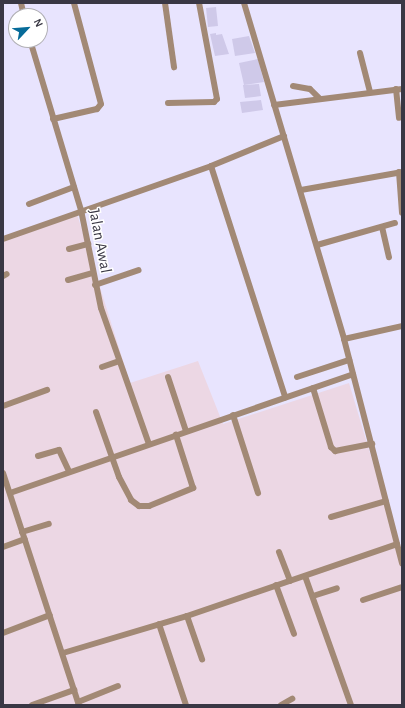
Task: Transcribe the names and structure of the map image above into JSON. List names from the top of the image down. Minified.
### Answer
{"streets":{"street":["Jalan Awal"]},"north":"top right"}
